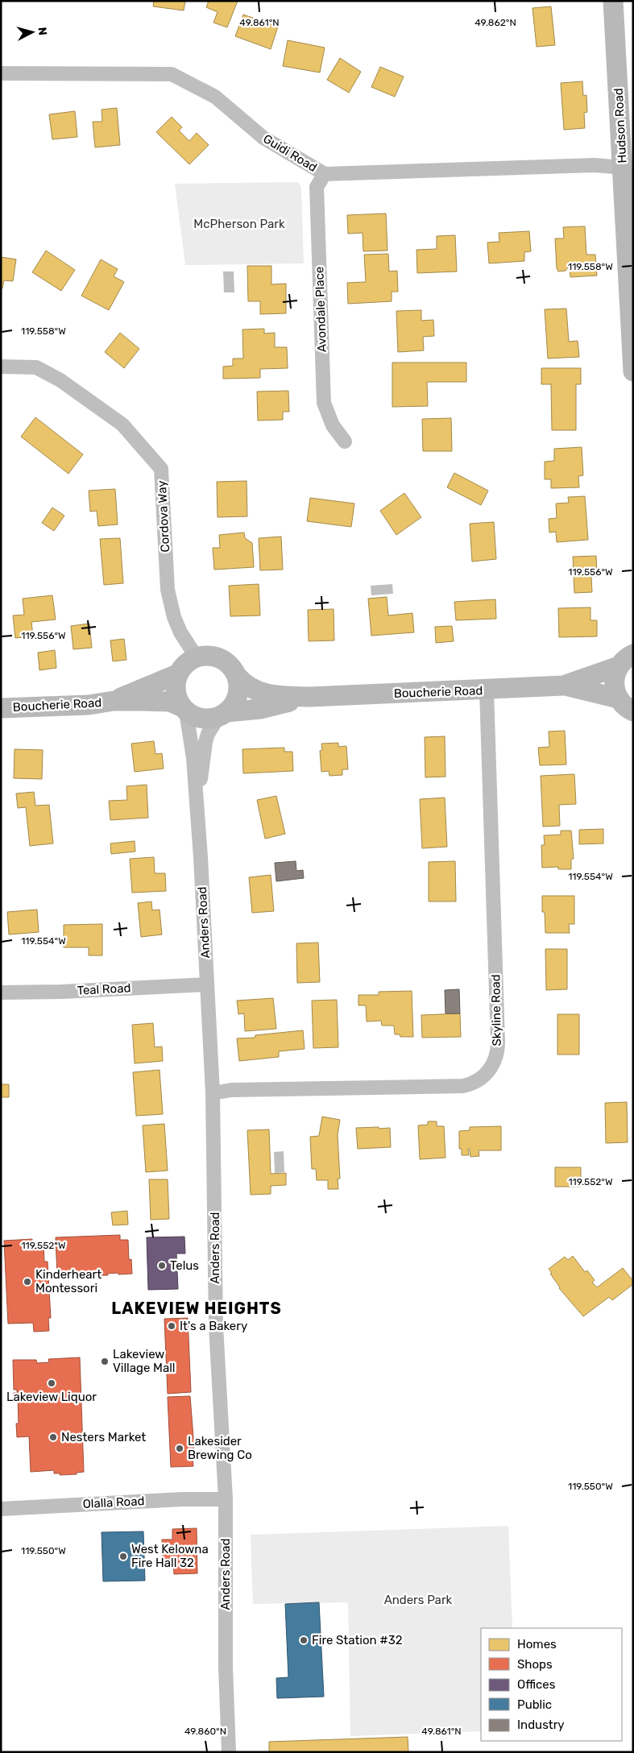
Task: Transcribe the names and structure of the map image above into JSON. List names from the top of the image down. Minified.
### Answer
{"streets":{"main road":["Hudson Road","Boucherie Road"],"street":["Guidi Road","Avondale Place","Cordova Way","Anders Road","Teal Road","Skyline Road","Olalla Road"]},"crossings":[["Hudson Road","Guidi Road"],["Guidi Road","Avondale Place"],["Cordova Way","Boucherie Road"],["Cordova Way","Anders Road"],["Boucherie Road","Anders Road"],["Boucherie Road","Skyline Road"],["Anders Road","Teal Road"],["Anders Road","Skyline Road"],["Anders Road","Olalla Road"]],"districts":["LAKEVIEW HEIGHTS"],"parks":["McPherson Park","Anders Park"],"places":["Telus","Kinderheart Montessori","It's a Bakery","Lakeview Village Mall","Lakeview Liquor","Nesters Market","Lakesider Brewing Co","West Kelowna Fire Hall 32","Fire Station #32"],"legend":["Homes","Shops","Offices","Public","Industry"],"north":"right","coordinates":["49.861°N","49.862°N","119.558°W","119.556°W","119.554°W","119.552°W","119.550°W","49.860°N"]}
